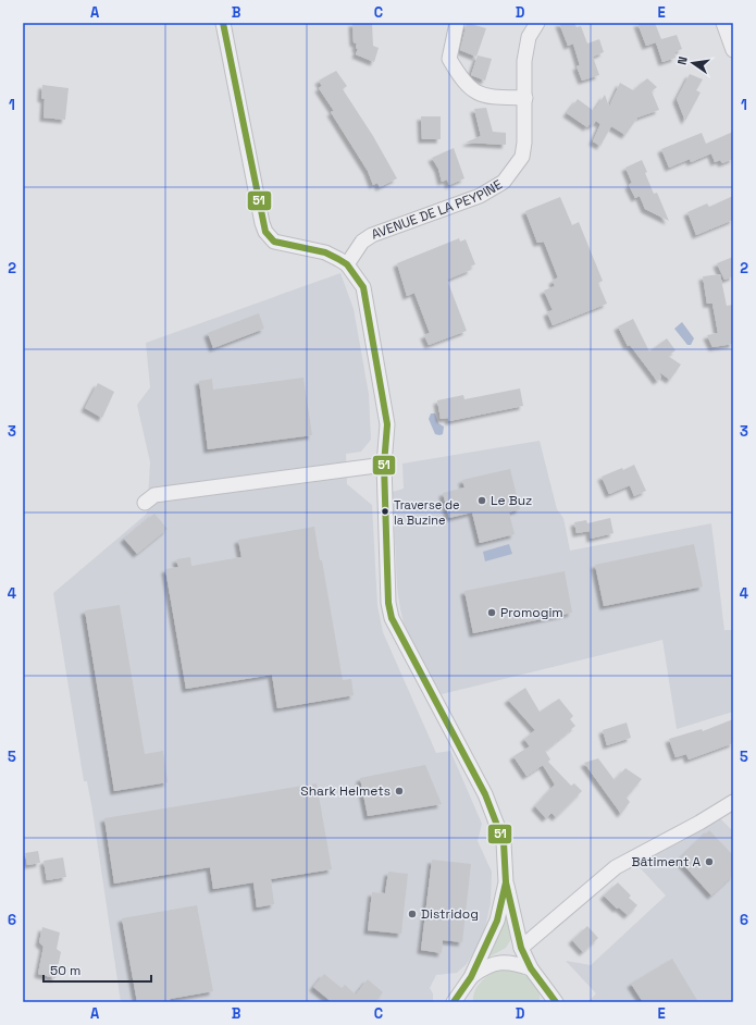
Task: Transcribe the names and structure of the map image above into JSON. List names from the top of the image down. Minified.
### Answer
{"streets":{"street":["AVENUE DE LA PEYPINE"]},"places":["Le Buz","Traverse de la Buzine","Promogim","Shark Helmets","Bâtiment A","Distridog"],"lines":["transit line 51"],"scale_bar":"50 m","north":"left","grid":{"columns":["A","B","C","D","E"],"rows":["1","2","3","4","5","6"]}}
